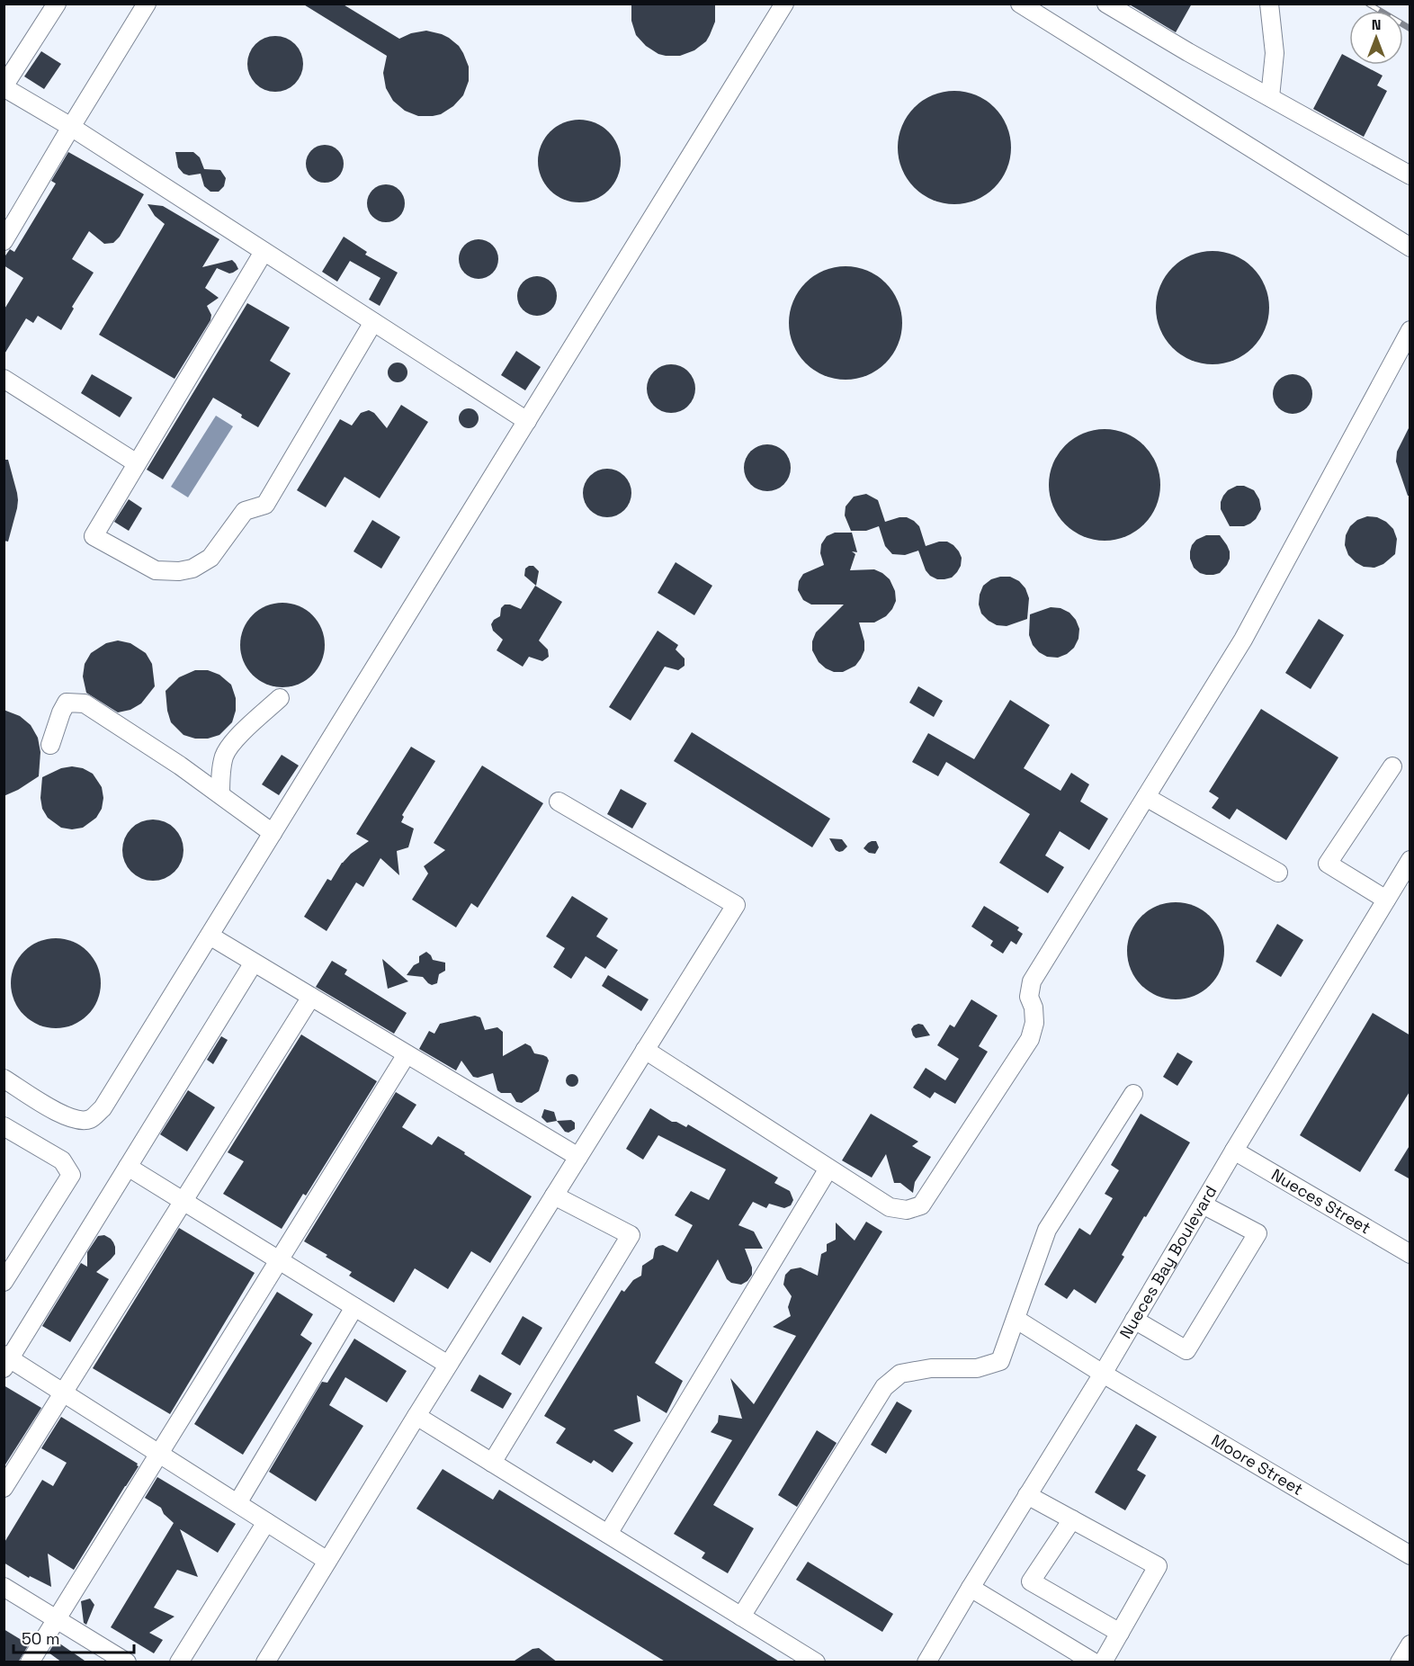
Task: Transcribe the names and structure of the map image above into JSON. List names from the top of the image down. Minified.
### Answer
{"streets":{"street":["Nueces Street","Nueces Bay Boulevard","Moore Street"]},"crossings":[["Nueces Street","Nueces Bay Boulevard"],["Nueces Bay Boulevard","Moore Street"]],"scale_bar":"50 m","north":"top"}
